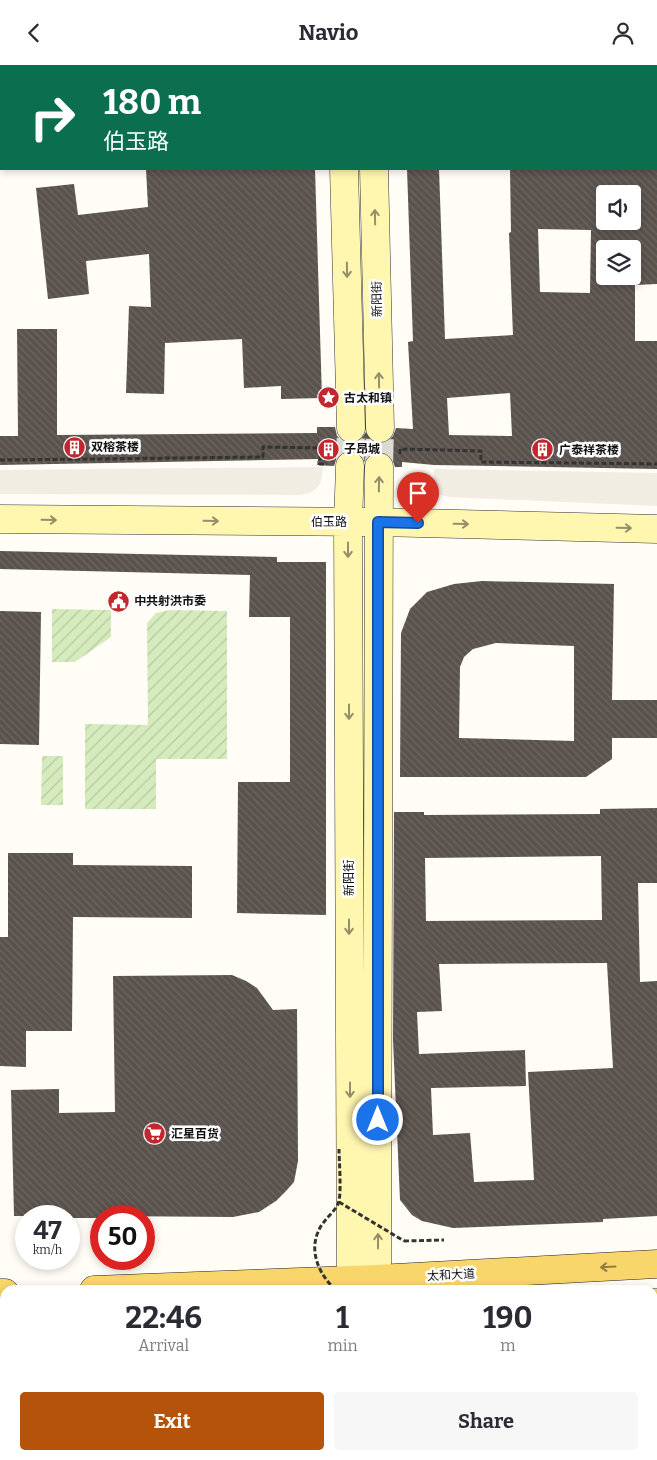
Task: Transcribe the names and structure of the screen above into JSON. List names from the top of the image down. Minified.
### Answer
{"streets":{"main road":["新阳街","伯玉路","太和大道"]},"crossings":[["新阳街","伯玉路"]],"one_way":["伯玉路","太和大道"],"places":{"place":["古太和镇"],"building":["双榕茶楼","子昂城","广泰祥茶楼"],"public building":["中共射洪市委"],"supermarket":["汇星百货"]},"page":{"header":"Navio","turn":["180 m","伯玉路"],"speed":"47 km/h","limit":"50","eta":["22:46","Arrival","1","min","190","m"],"buttons":["Exit","Share"]}}
